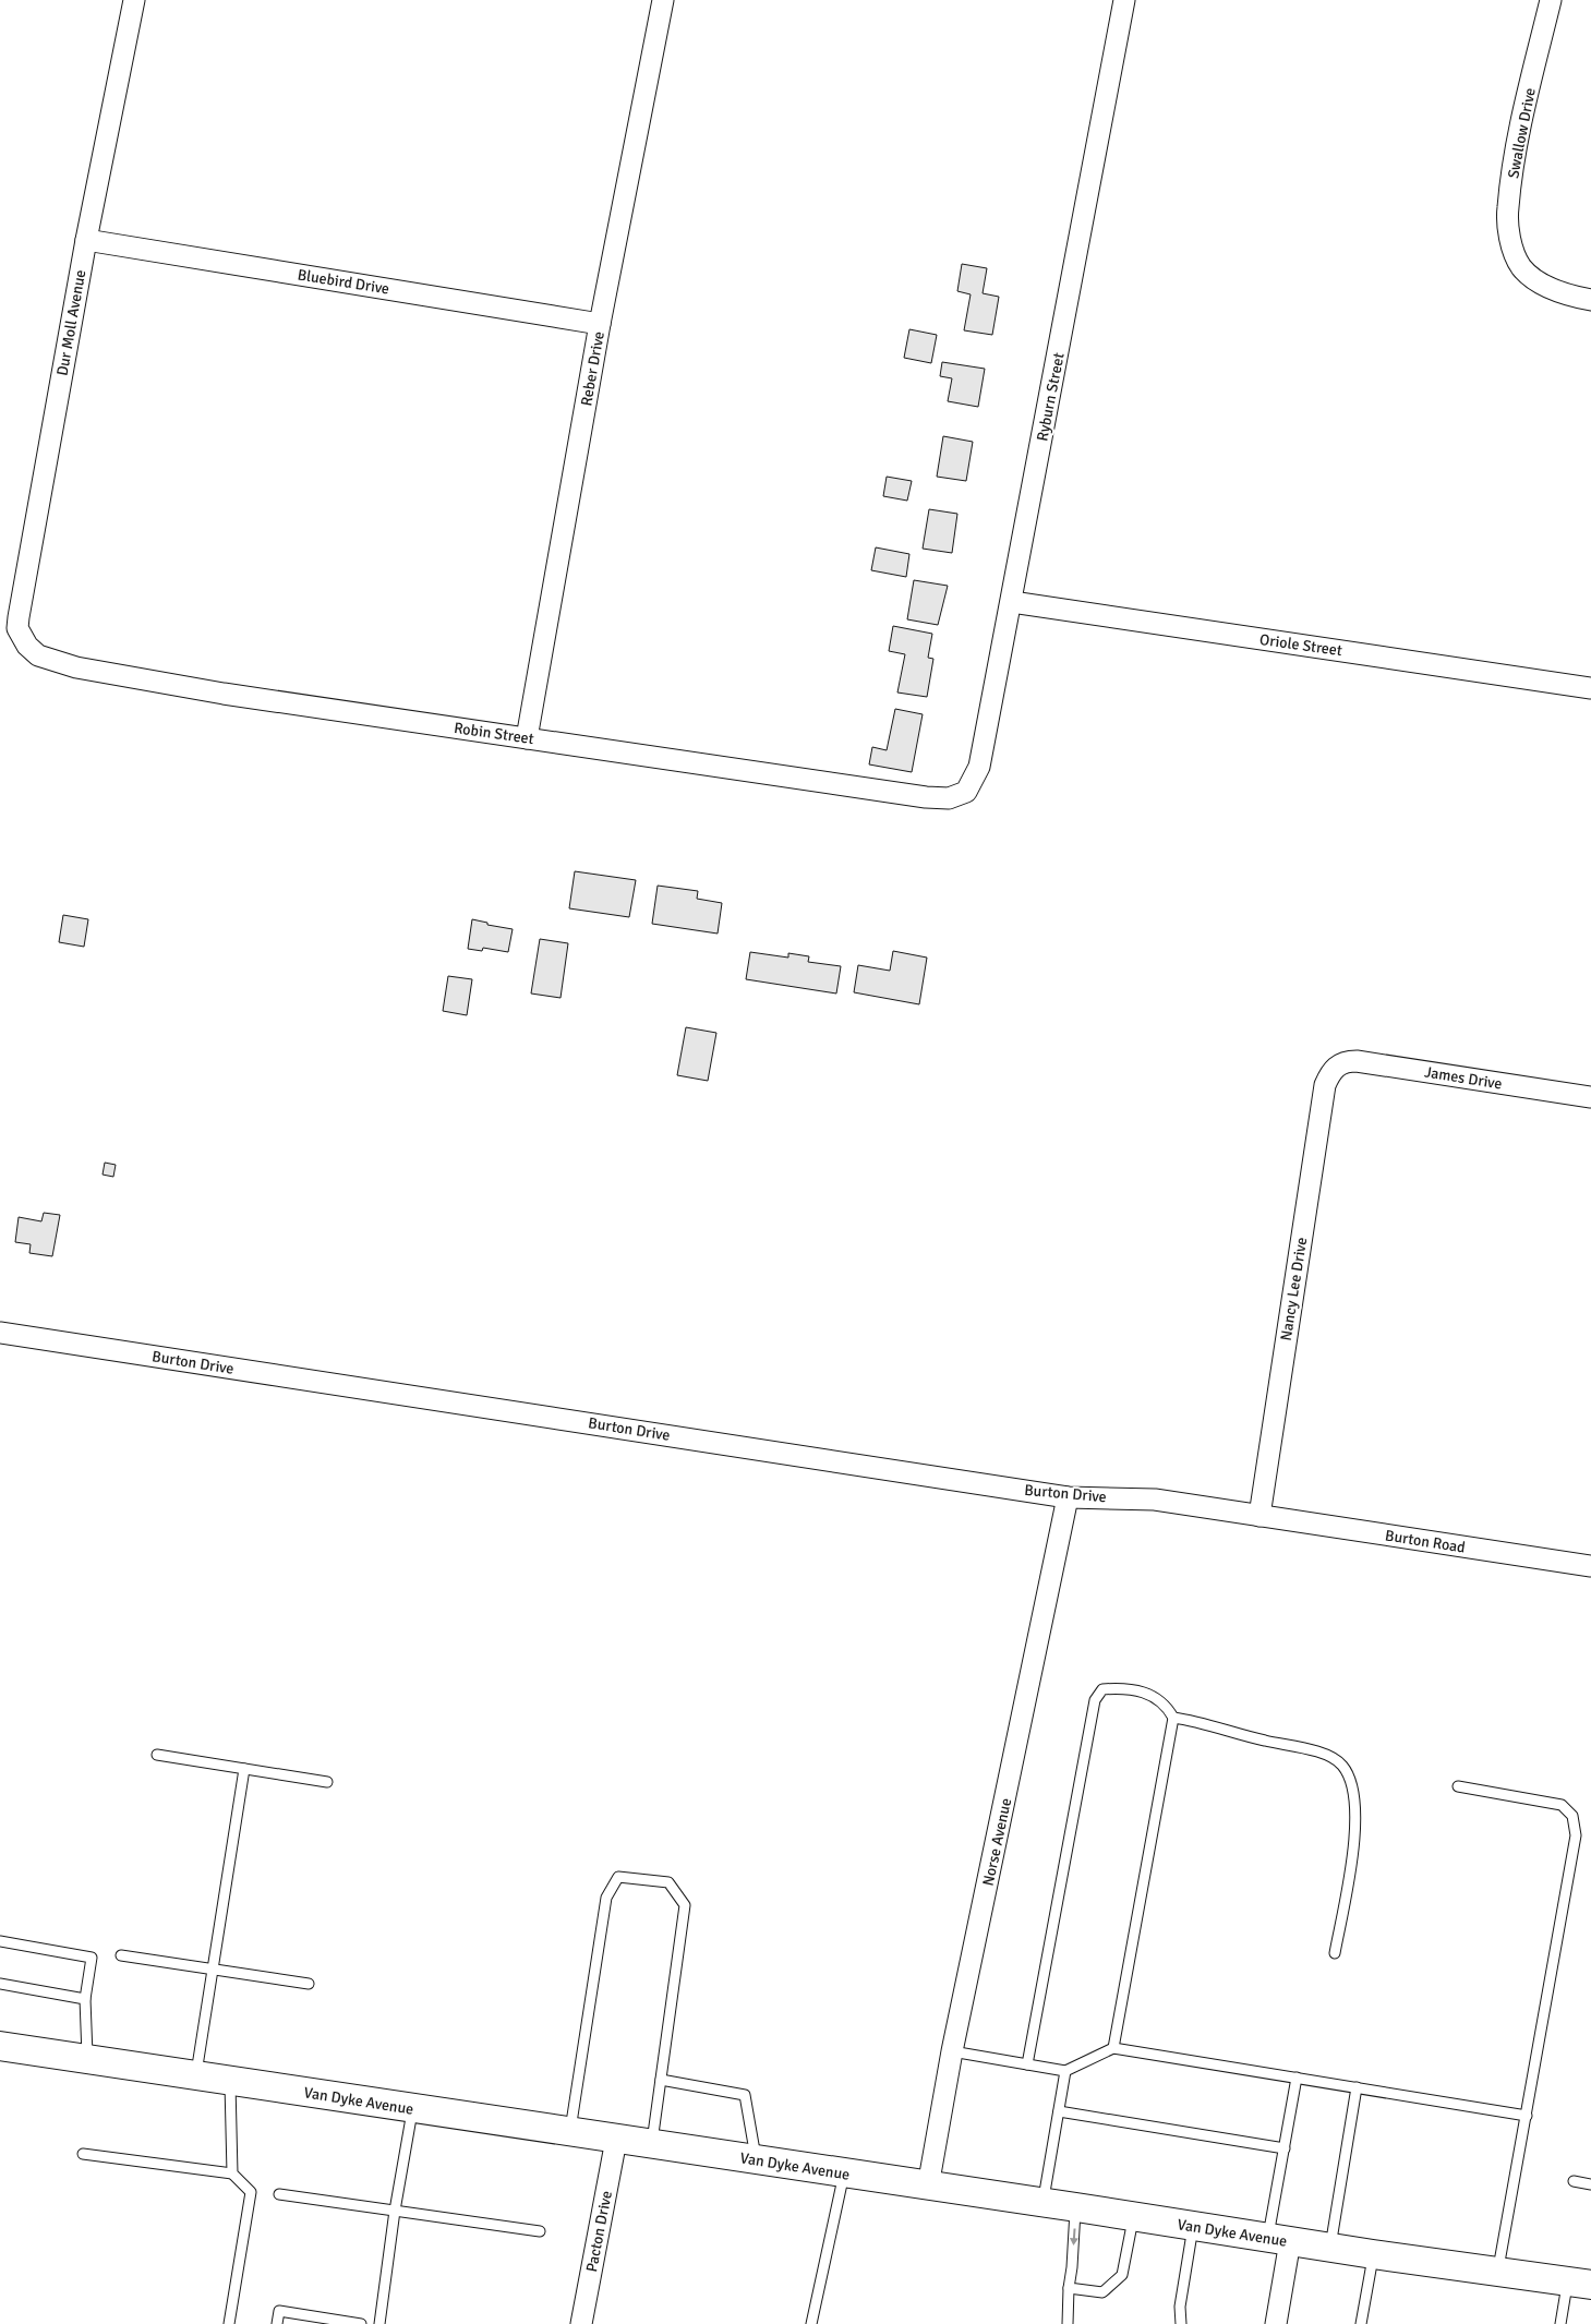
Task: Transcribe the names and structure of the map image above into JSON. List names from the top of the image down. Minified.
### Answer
{"streets":{"main road":["Van Dyke Avenue"],"street":["Swallow Drive","Bluebird Drive","Dur Moll Avenue","Reber Drive","Ryburn Street","Oriole Street","Robin Street","James Drive","Nancy Lee Drive","Burton Drive","Burton Road","Norse Avenue","Pacton Drive"]},"crossings":[["Bluebird Drive","Dur Moll Avenue"],["Bluebird Drive","Reber Drive"],["Dur Moll Avenue","Robin Street"],["Reber Drive","Robin Street"],["Ryburn Street","Oriole Street"],["Ryburn Street","Robin Street"],["James Drive","Nancy Lee Drive"],["Nancy Lee Drive","Burton Drive"],["Nancy Lee Drive","Burton Road"],["Burton Drive","Burton Road"],["Burton Drive","Norse Avenue"],["Norse Avenue","Van Dyke Avenue"],["Van Dyke Avenue","Pacton Drive"]]}
